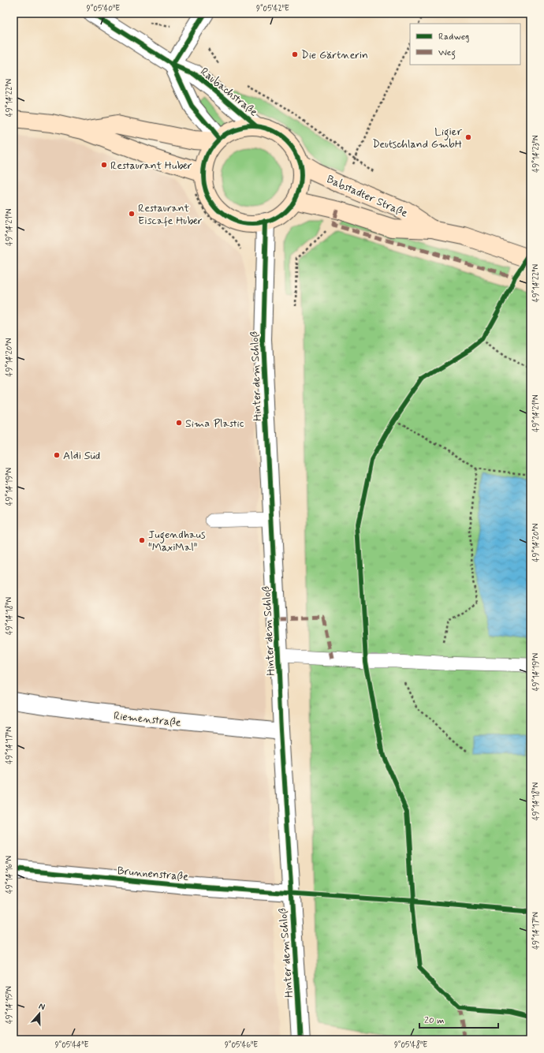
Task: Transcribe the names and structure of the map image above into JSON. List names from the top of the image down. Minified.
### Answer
{"streets":{"street":["Raubachstraße","Babstadter Straße","Hinter dem Schloß","Riemenstraße","Brunnenstraße"]},"crossings":[["Raubachstraße","Babstadter Straße"],["Raubachstraße","Hinter dem Schloß"],["Babstadter Straße","Hinter dem Schloß"],["Hinter dem Schloß","Riemenstraße"],["Hinter dem Schloß","Brunnenstraße"]],"places":["Die Gärtnerin","Ligier Deutschland GmbH","Restaurant Huber","Restaurant Eiscafe Huber","Sima Plastic","Aldi Süd","Jugendhaus \"MaxiMal\""],"legend":["Radweg","Weg"],"scale_bar":"20 m","north":"top","coordinates":["9°05'40\"E","9°05'42\"E","49°14'22\"N","49°14'23\"N","49°14'21\"N","49°14'20\"N","49°14'19\"N","49°14'18\"N","49°14'17\"N","49°14'16\"N","49°14'15\"N","9°05'44\"E","9°05'46\"E","9°05'48\"E"]}
